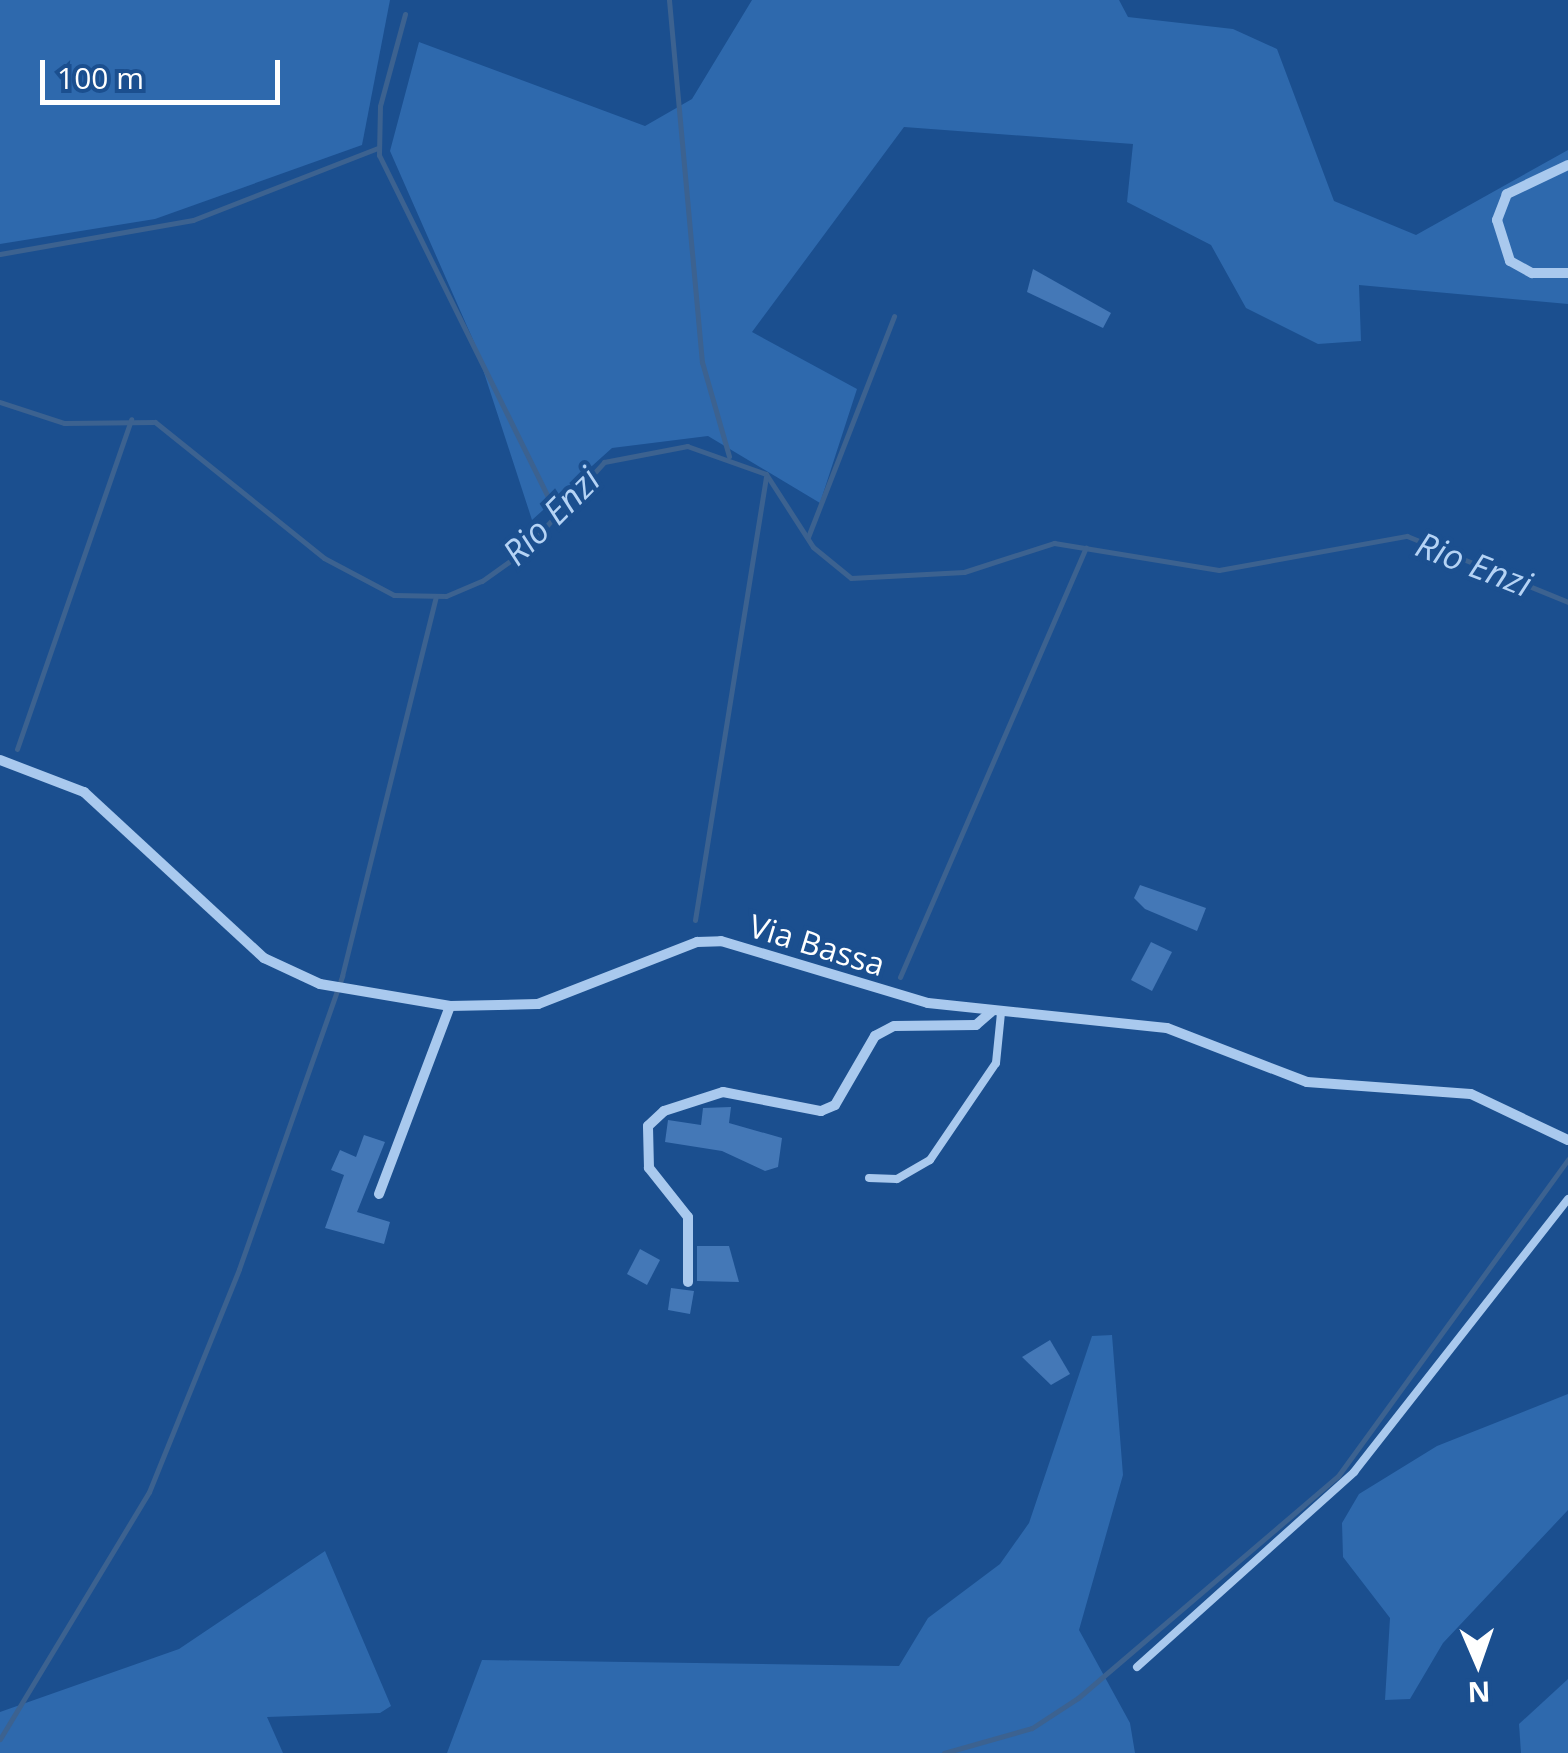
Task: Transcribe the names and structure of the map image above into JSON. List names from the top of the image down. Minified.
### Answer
{"streets":{"street":["Via Bassa"]},"water":["Rio Enzi"],"scale_bar":"100 m","north":"bottom"}
